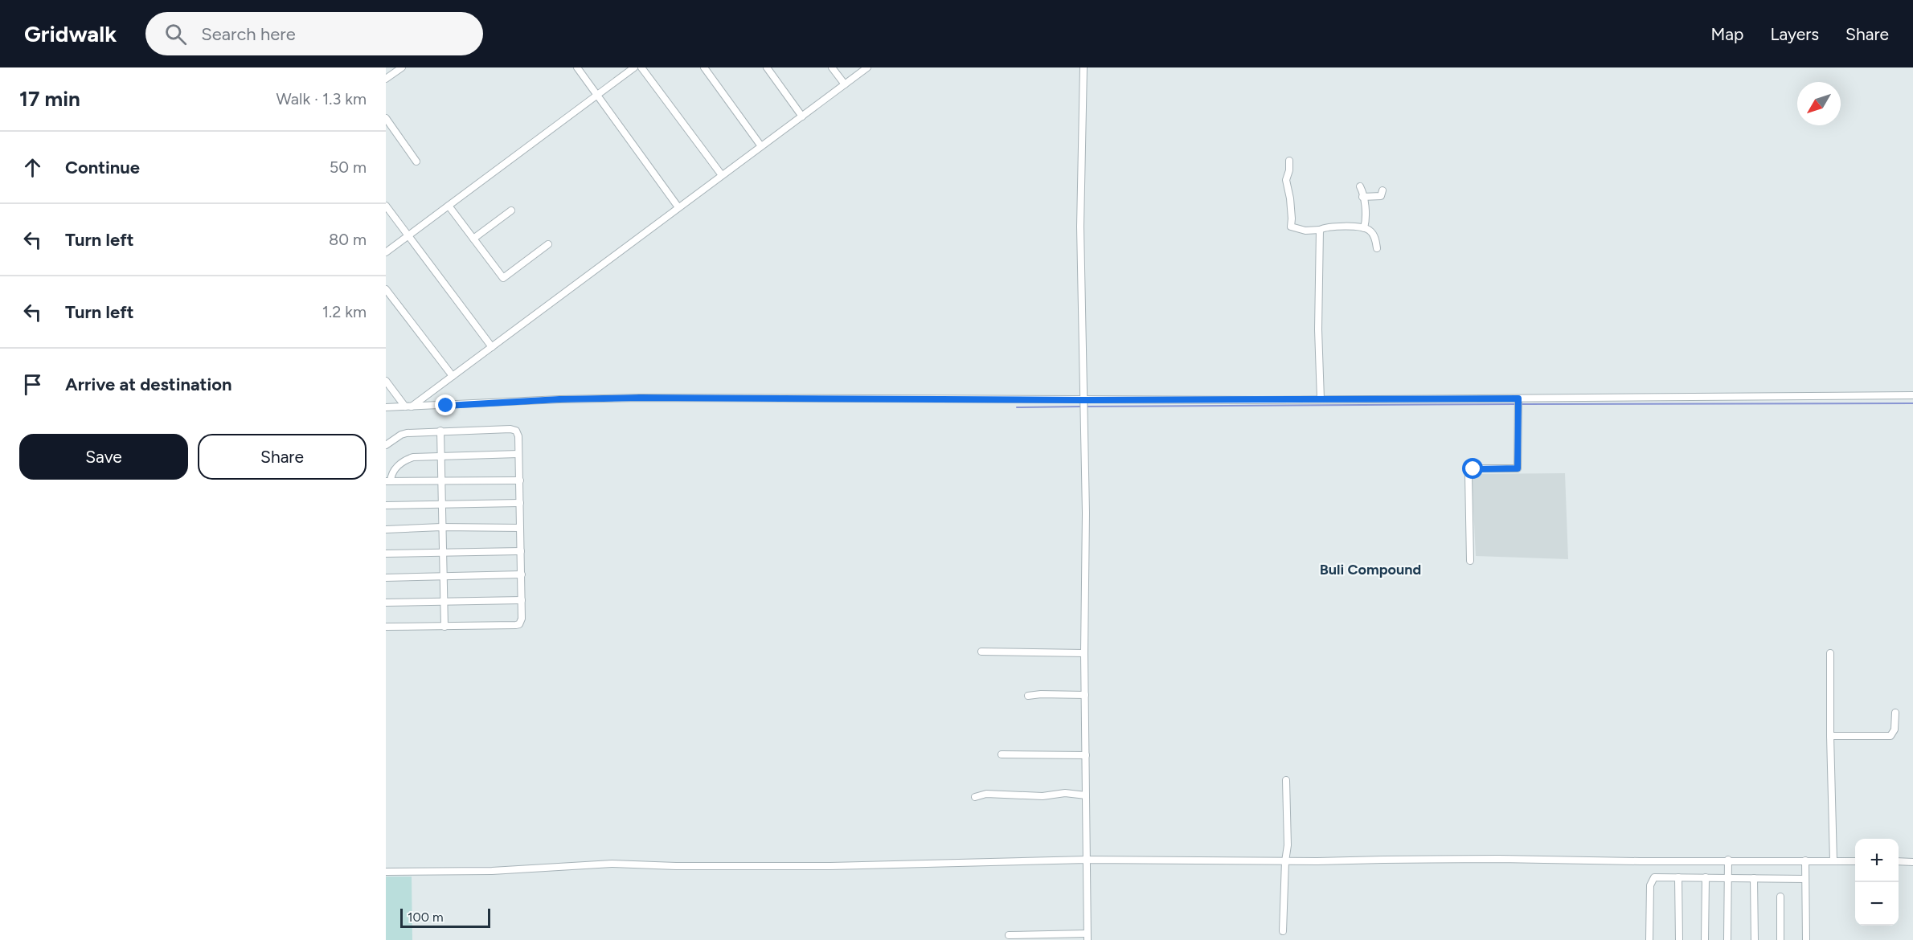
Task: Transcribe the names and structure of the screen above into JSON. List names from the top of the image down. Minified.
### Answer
{"districts":["Buli Compound"],"scale_bar":"100 m","north":"bottom left","page":{"header":"Gridwalk","search":"Search here","nav":["Map","Layers","Share"],"heading":["17 min","Walk · 1.3 km"],"list":[["Continue","50 m"],["Turn left","80 m"],["Turn left","1.2 km"],"Arrive at destination"],"buttons":["Save","Share"],"map_buttons":["+","−"],"scale":"100 m"}}
